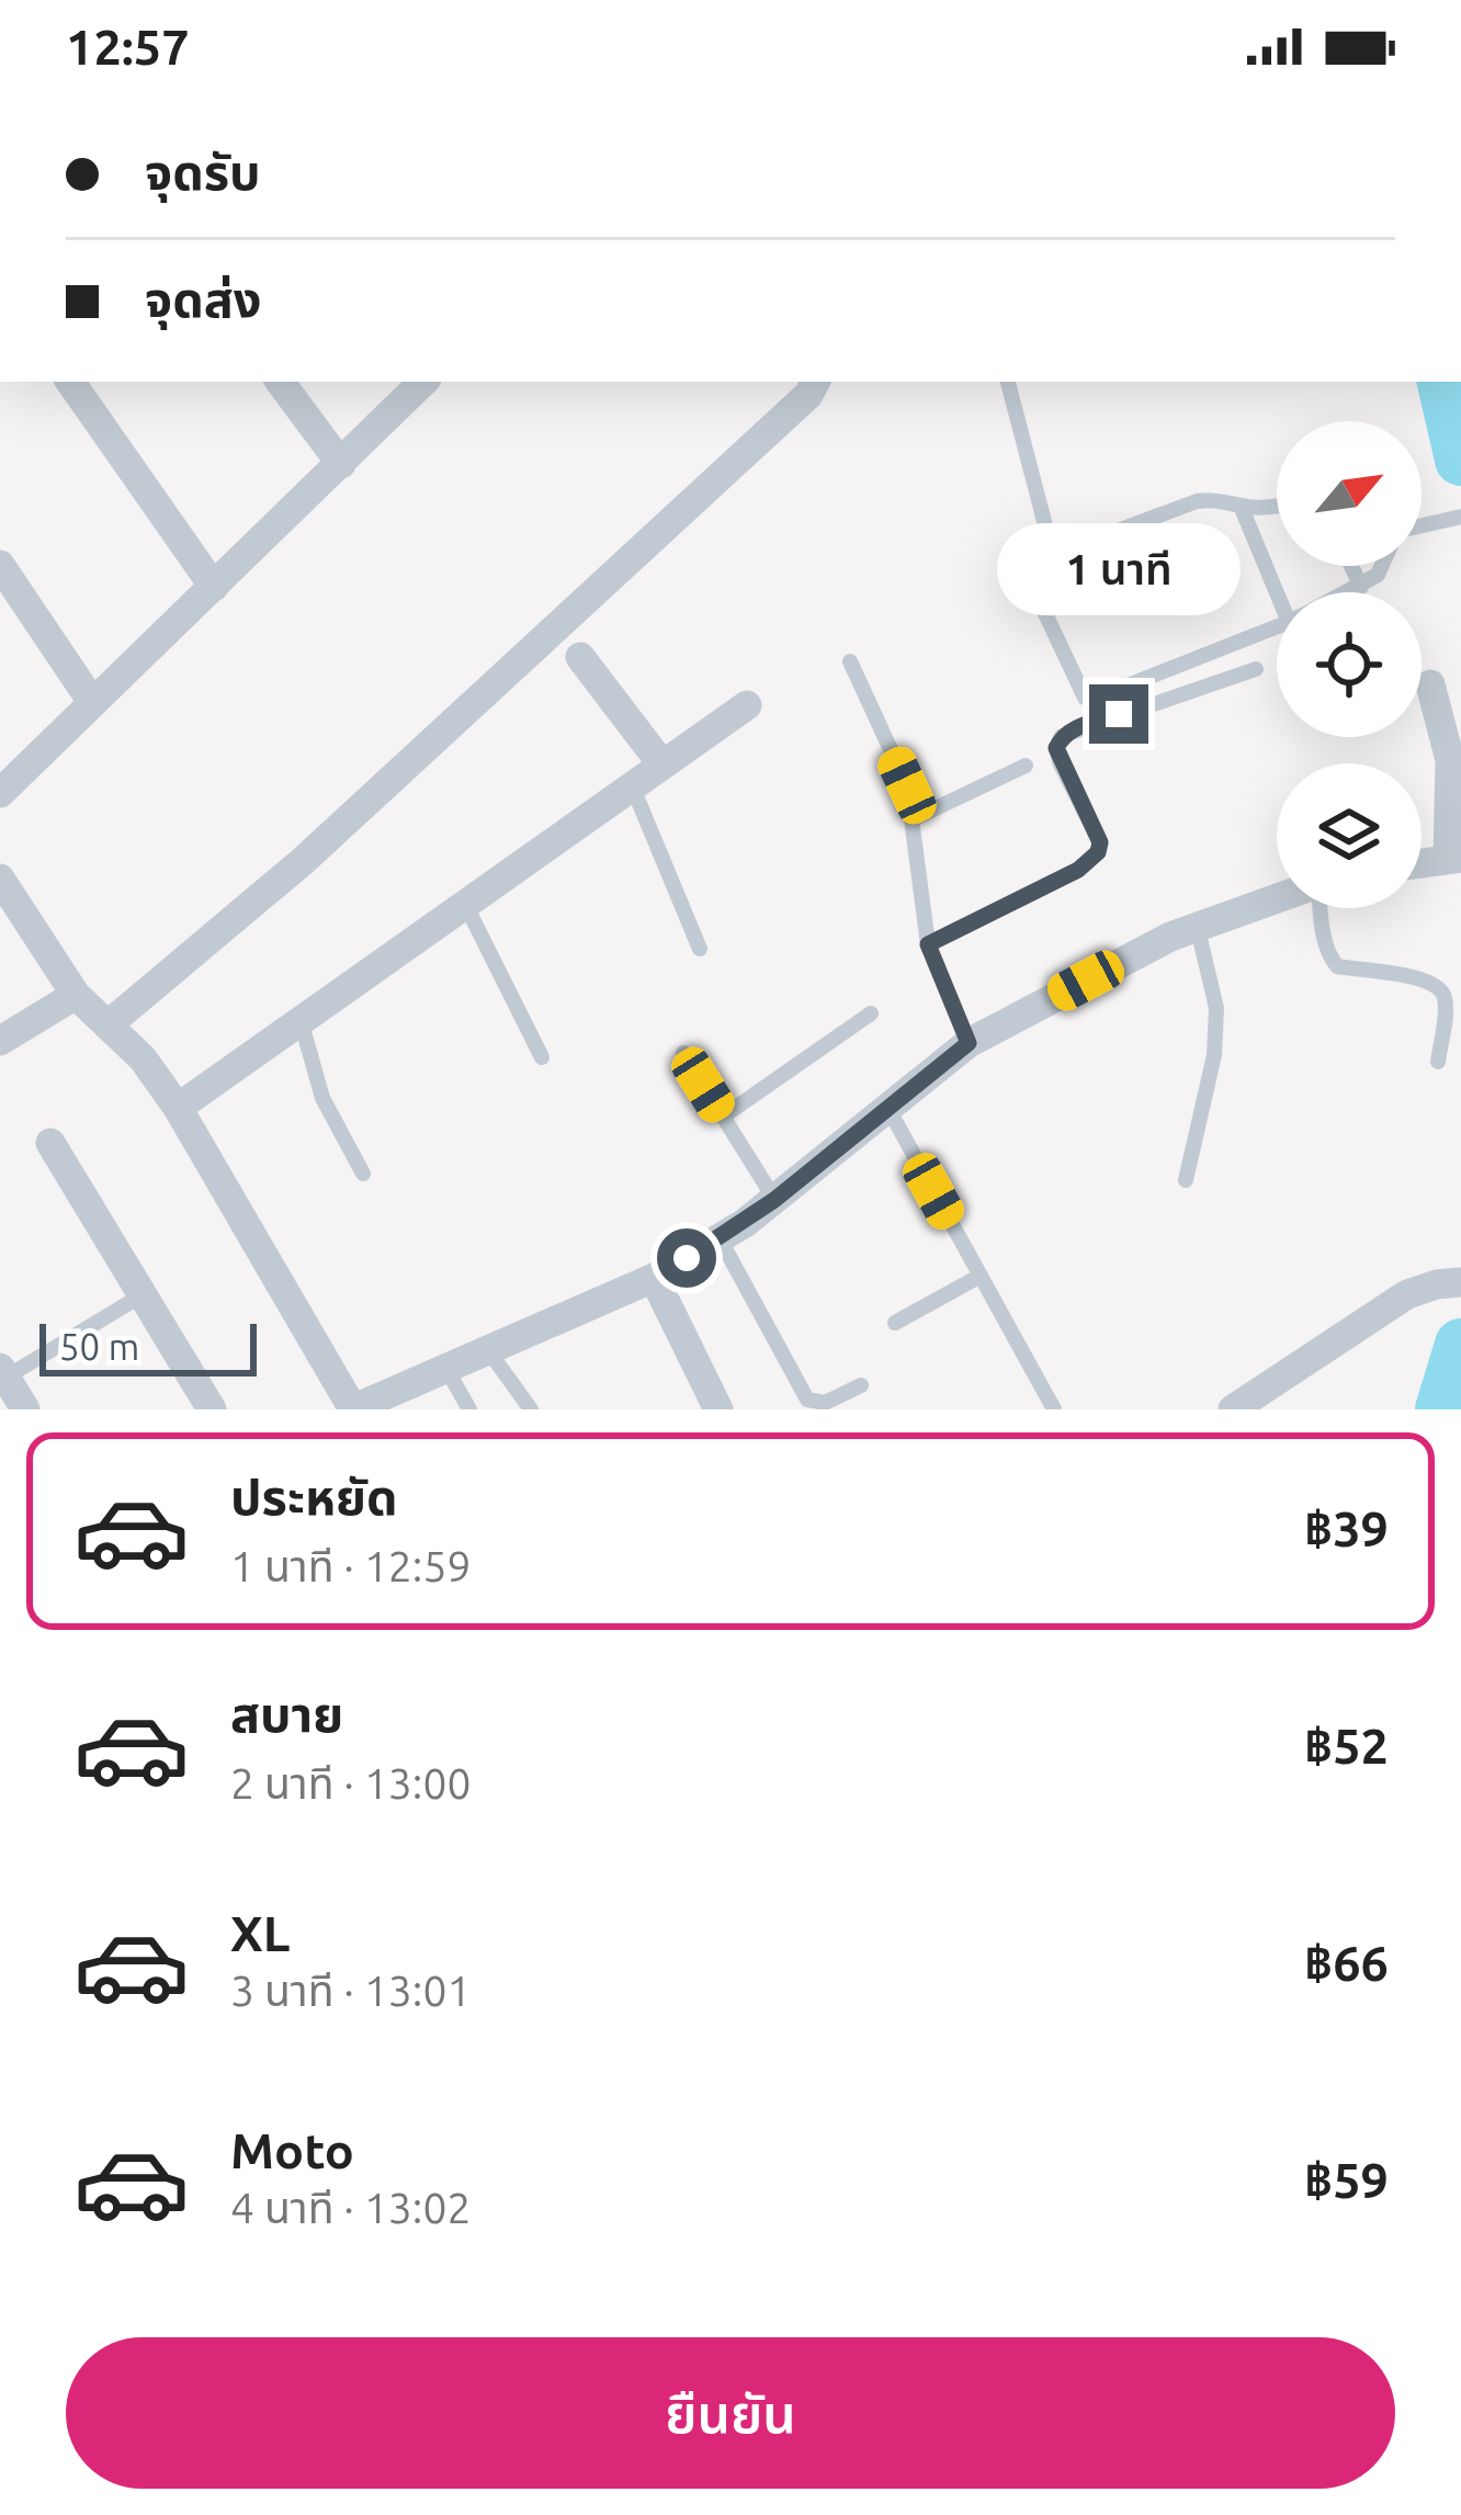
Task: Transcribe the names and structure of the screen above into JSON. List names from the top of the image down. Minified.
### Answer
{"scale_bar":"50 m","north":"top right","page":{"status":"12:57","banner":["จุดรับ","จุดส่ง"],"bubble":"1 นาที","scale":"50 m","list":[{"name":"ประหยัด","note":"1 นาที · 12:59","value":"฿39"},{"name":"สบาย","note":"2 นาที · 13:00","value":"฿52"},{"name":"XL","note":"3 นาที · 13:01","value":"฿66"},{"name":"Moto","note":"4 นาที · 13:02","value":"฿59"}],"buttons":"ยืนยัน"}}
